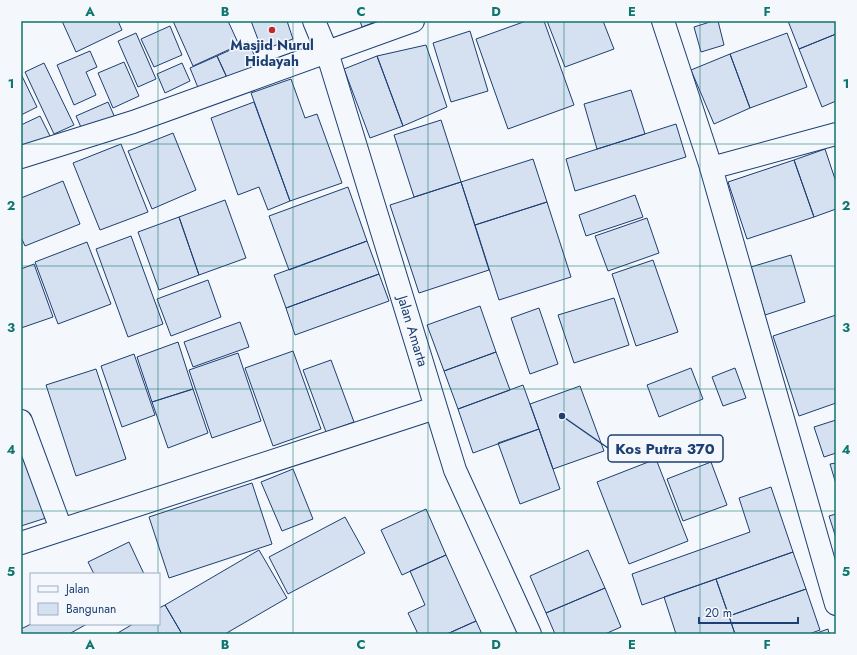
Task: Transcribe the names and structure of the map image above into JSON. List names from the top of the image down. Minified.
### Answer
{"streets":{"street":["Jalan Amarta"]},"places":["Masjid Nurul Hidayah","Kos Putra 370"],"legend":["Jalan","Bangunan"],"scale_bar":"20 m","grid":{"columns":["A","B","C","D","E","F"],"rows":["1","2","3","4","5"]}}
